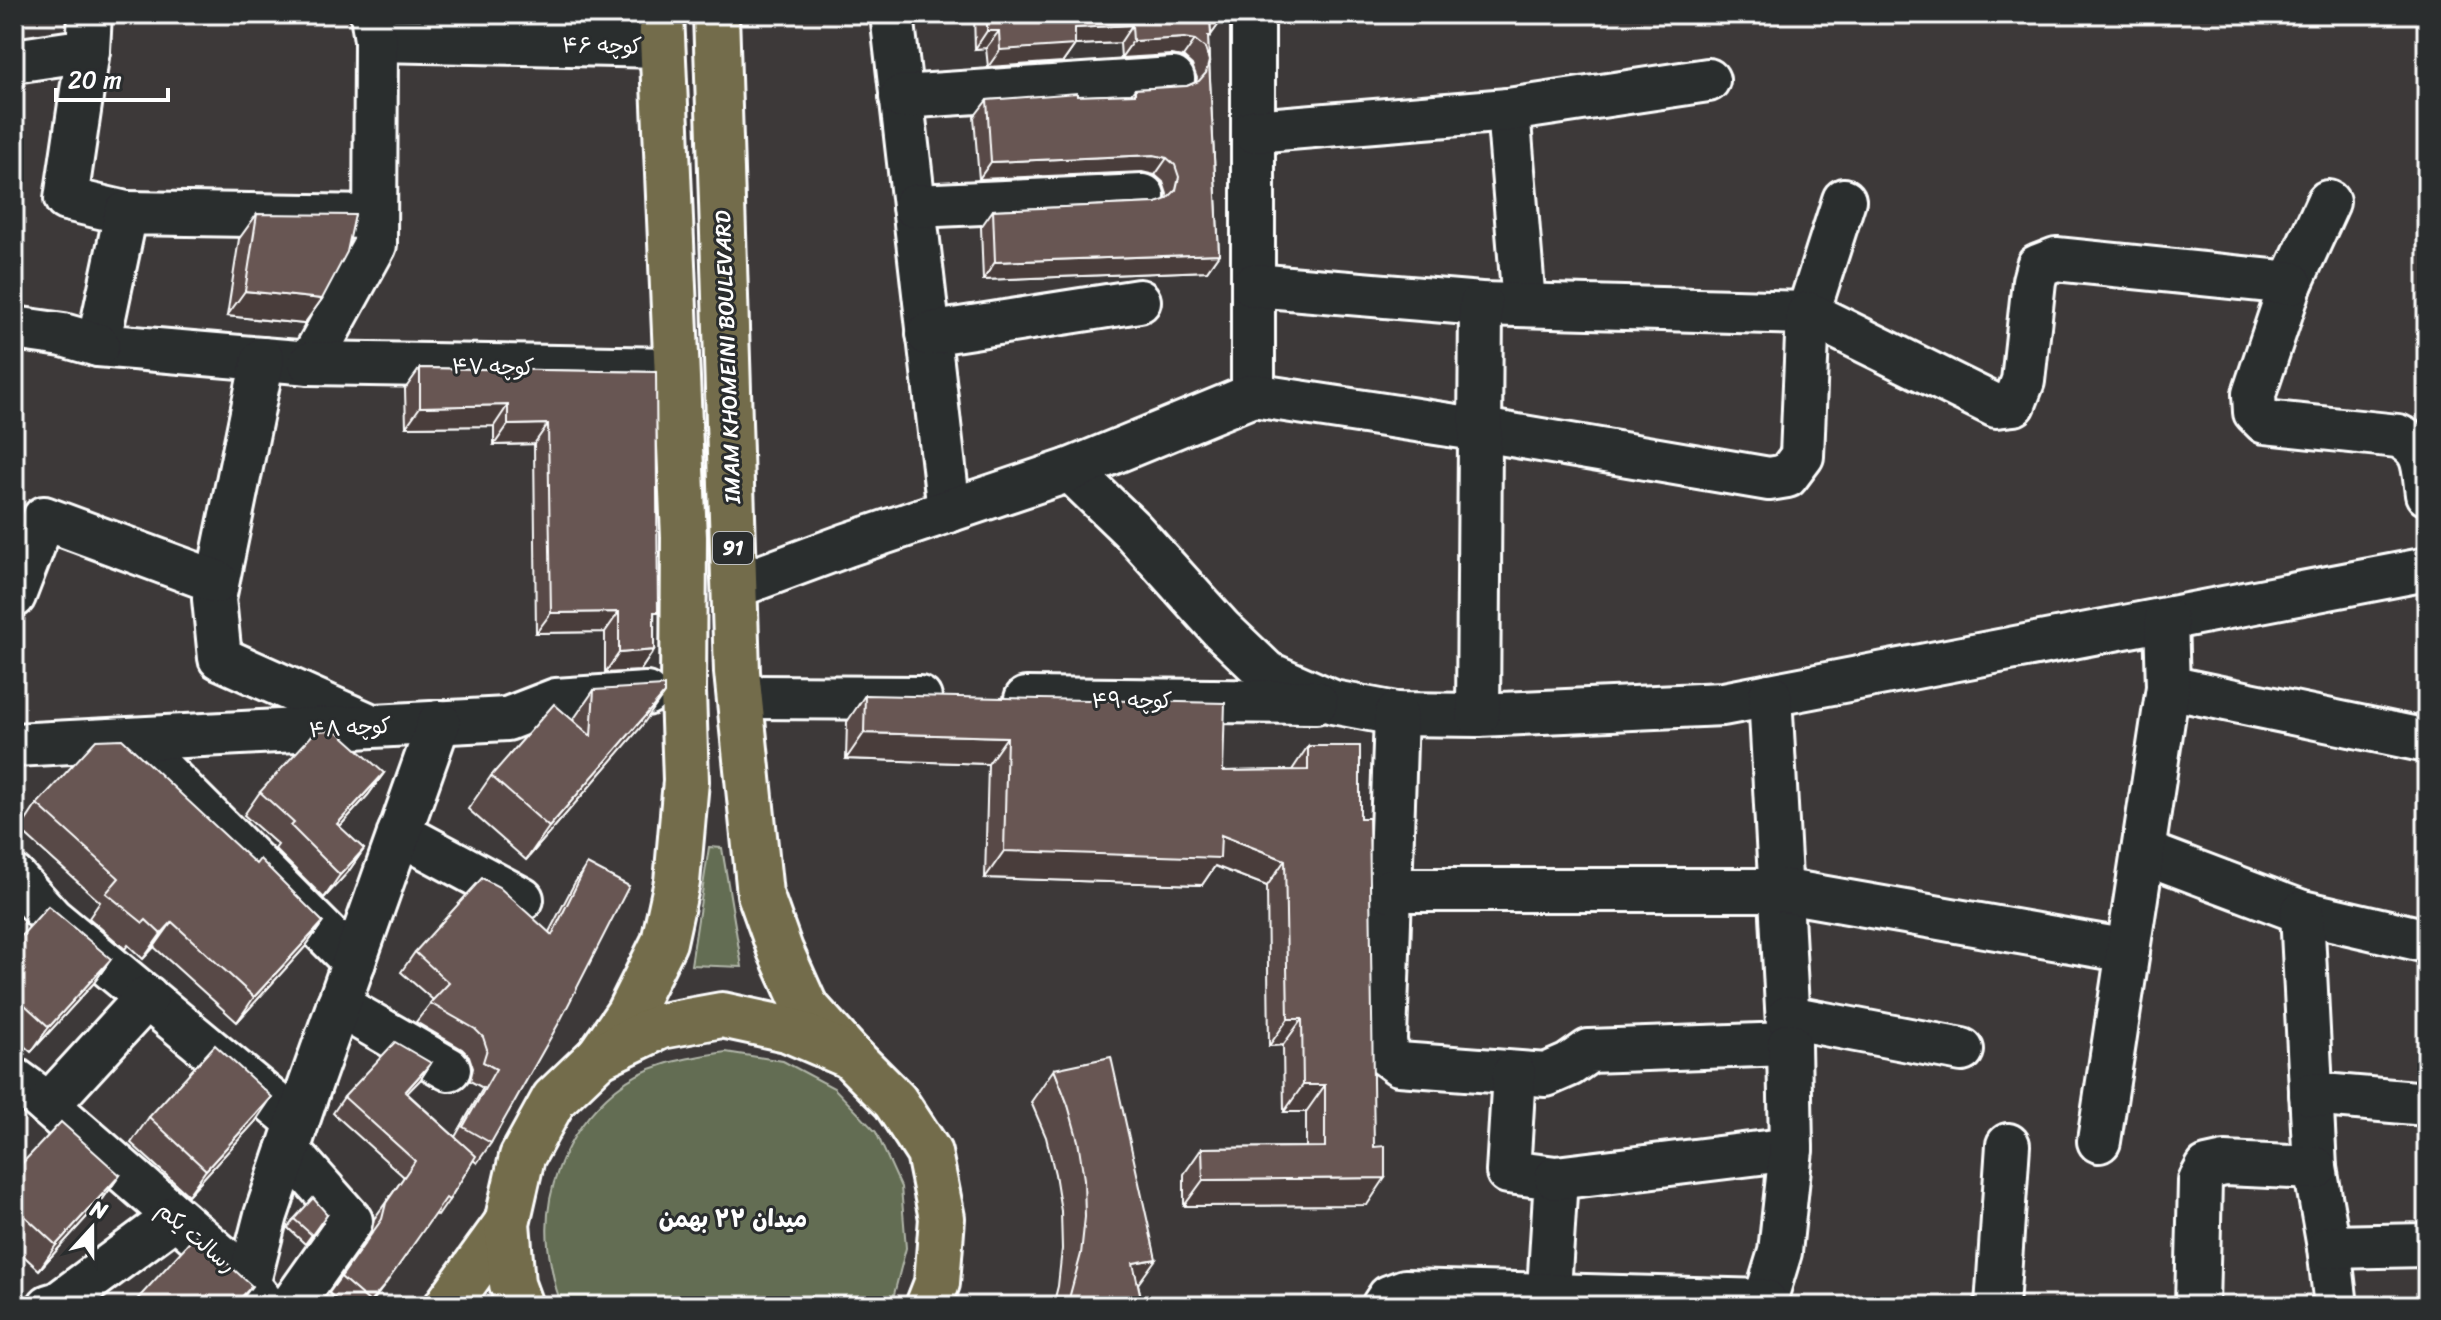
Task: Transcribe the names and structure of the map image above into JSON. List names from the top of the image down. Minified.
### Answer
{"streets":{"main road":["IMAM KHOMEINI BOULEVARD","91"],"street":["کوچه ۴۶","کوچه ۴۷","کوچه ۴۹","کوچه ۴۸","رسالت یکم"]},"crossings":[["کوچه ۴۶","91"],["IMAM KHOMEINI BOULEVARD","91"],["IMAM KHOMEINI BOULEVARD","کوچه ۴۹"],["کوچه ۴۷","91"],["91","کوچه ۴۸"]],"districts":["میدان ۲۲ بهمن"],"scale_bar":"20 m","north":"top"}
